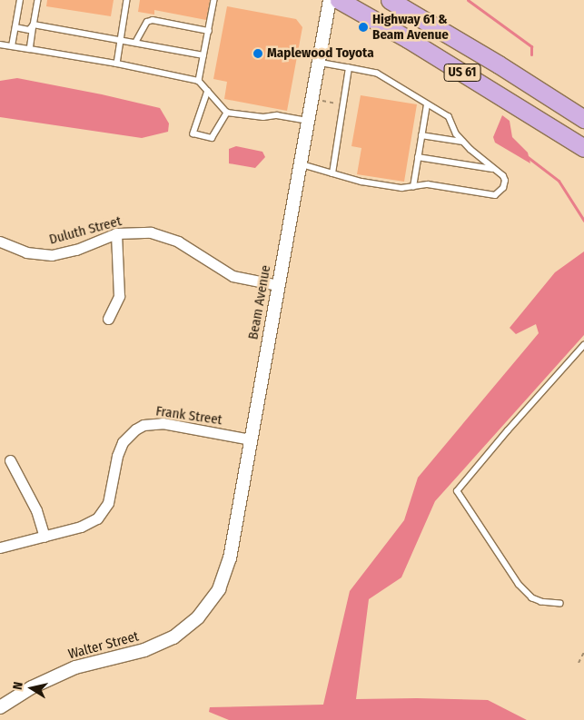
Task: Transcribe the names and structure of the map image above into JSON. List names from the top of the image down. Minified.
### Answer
{"streets":{"main road":["US 61"],"street":["Duluth Street","Beam Avenue","Frank Street","Walter Street"]},"crossings":[["Duluth Street","Beam Avenue"],["Beam Avenue","Frank Street"],["Beam Avenue","Walter Street"]],"places":["Highway 61 & Beam Avenue","Maplewood Toyota"],"north":"left"}
